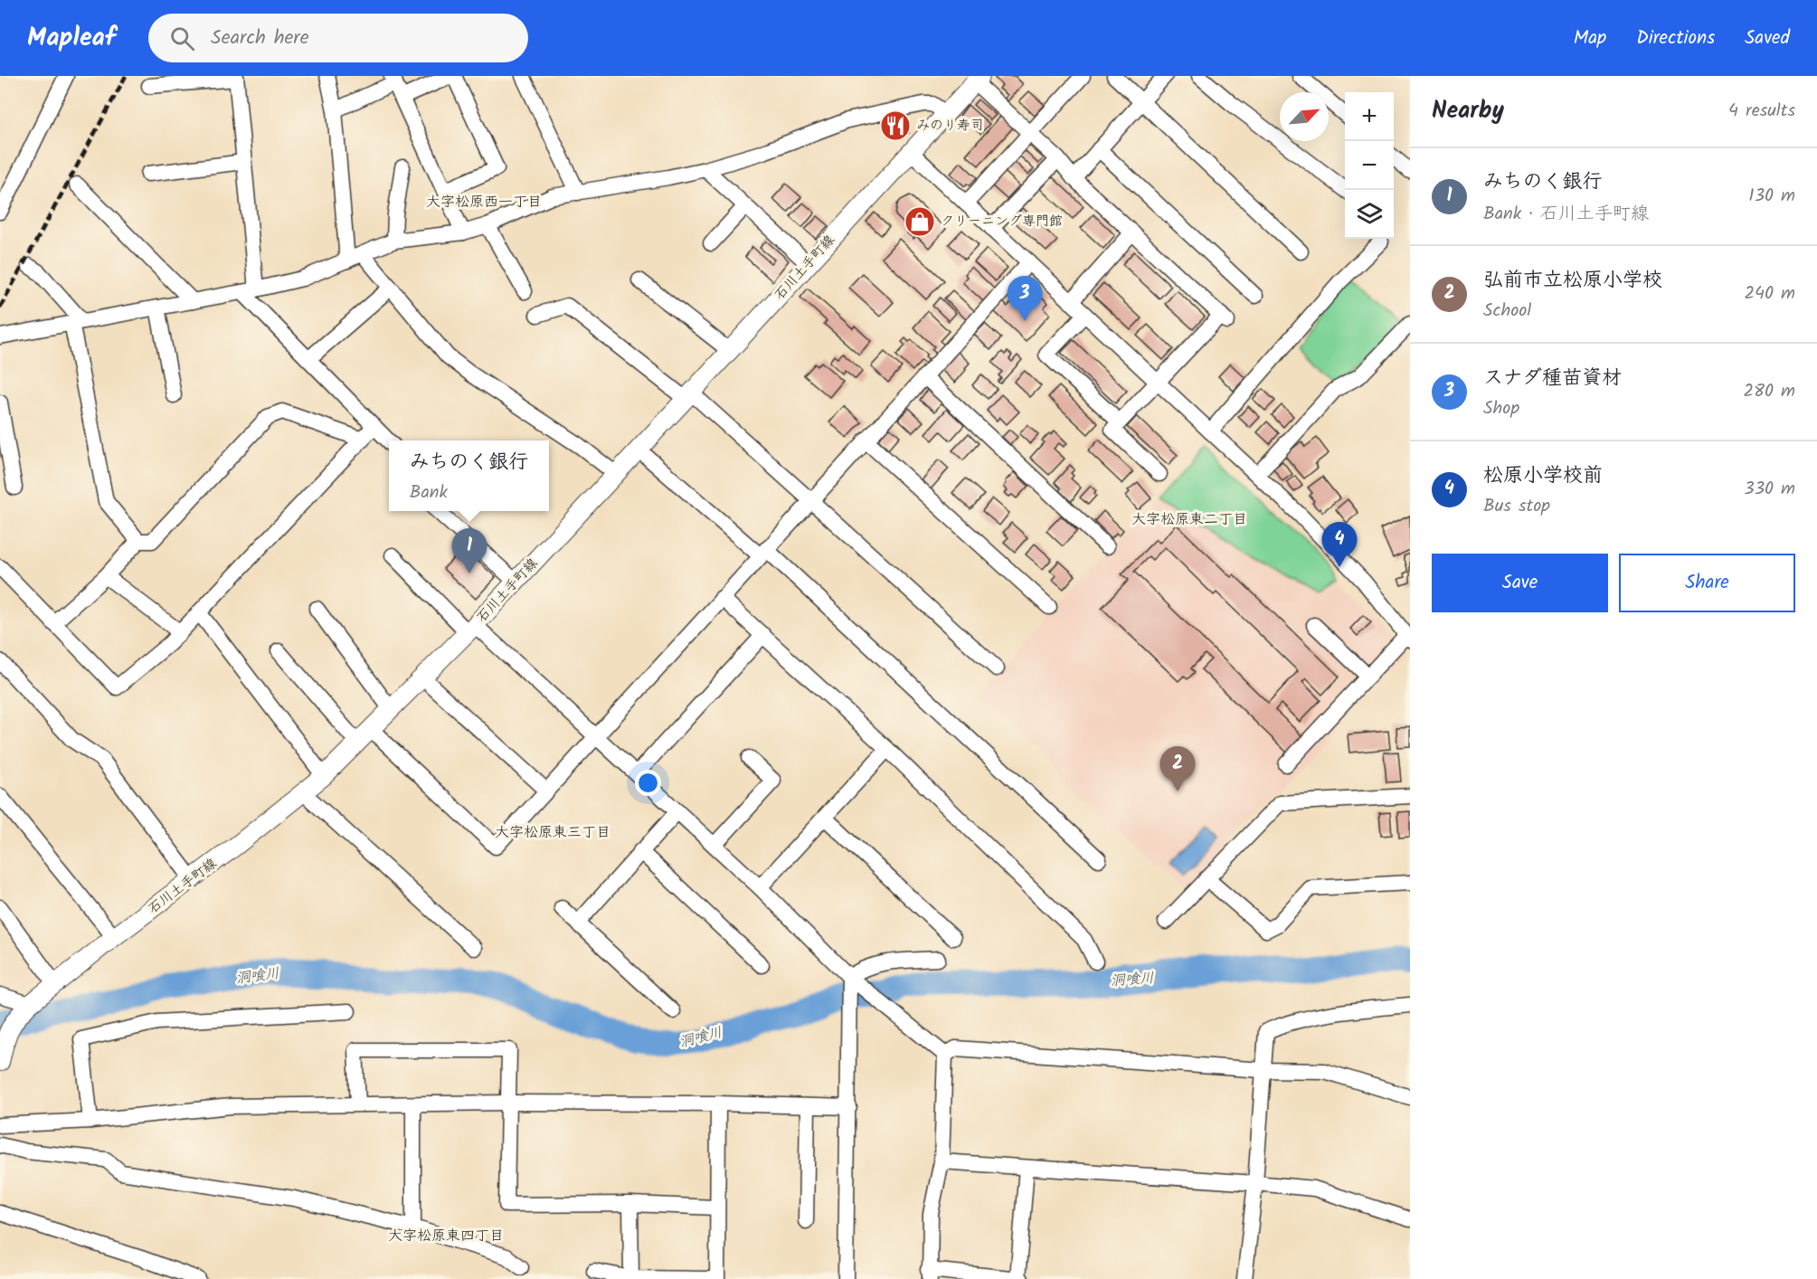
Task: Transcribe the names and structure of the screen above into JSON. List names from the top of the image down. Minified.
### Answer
{"streets":{"main road":["石川土手町線"]},"districts":["大字松原西一丁目","大字松原東二丁目","大字松原東三丁目","大字松原東四丁目"],"water":["洞喰川"],"places":{"restaurant":["みのり寿司"],"shop":["クリーニング専門館"]},"north":"top right","page":{"header":"Mapleaf","search":"Search here","nav":["Map","Directions","Saved"],"heading":["Nearby","4 results"],"map_buttons":["+","−"],"list":[{"mark":"1","name":"みちのく銀行","note":"Bank · 石川土手町線","value":"130 m"},{"mark":"2","name":"弘前市立松原小学校","note":"School","value":"240 m"},{"mark":"3","name":"スナダ種苗資材","note":"Shop","value":"280 m"},{"mark":"4","name":"松原小学校前","note":"Bus stop","value":"330 m"}],"pins":["3","4","1","2"],"popup":["みちのく銀行","Bank"],"buttons":["Save","Share"]}}
